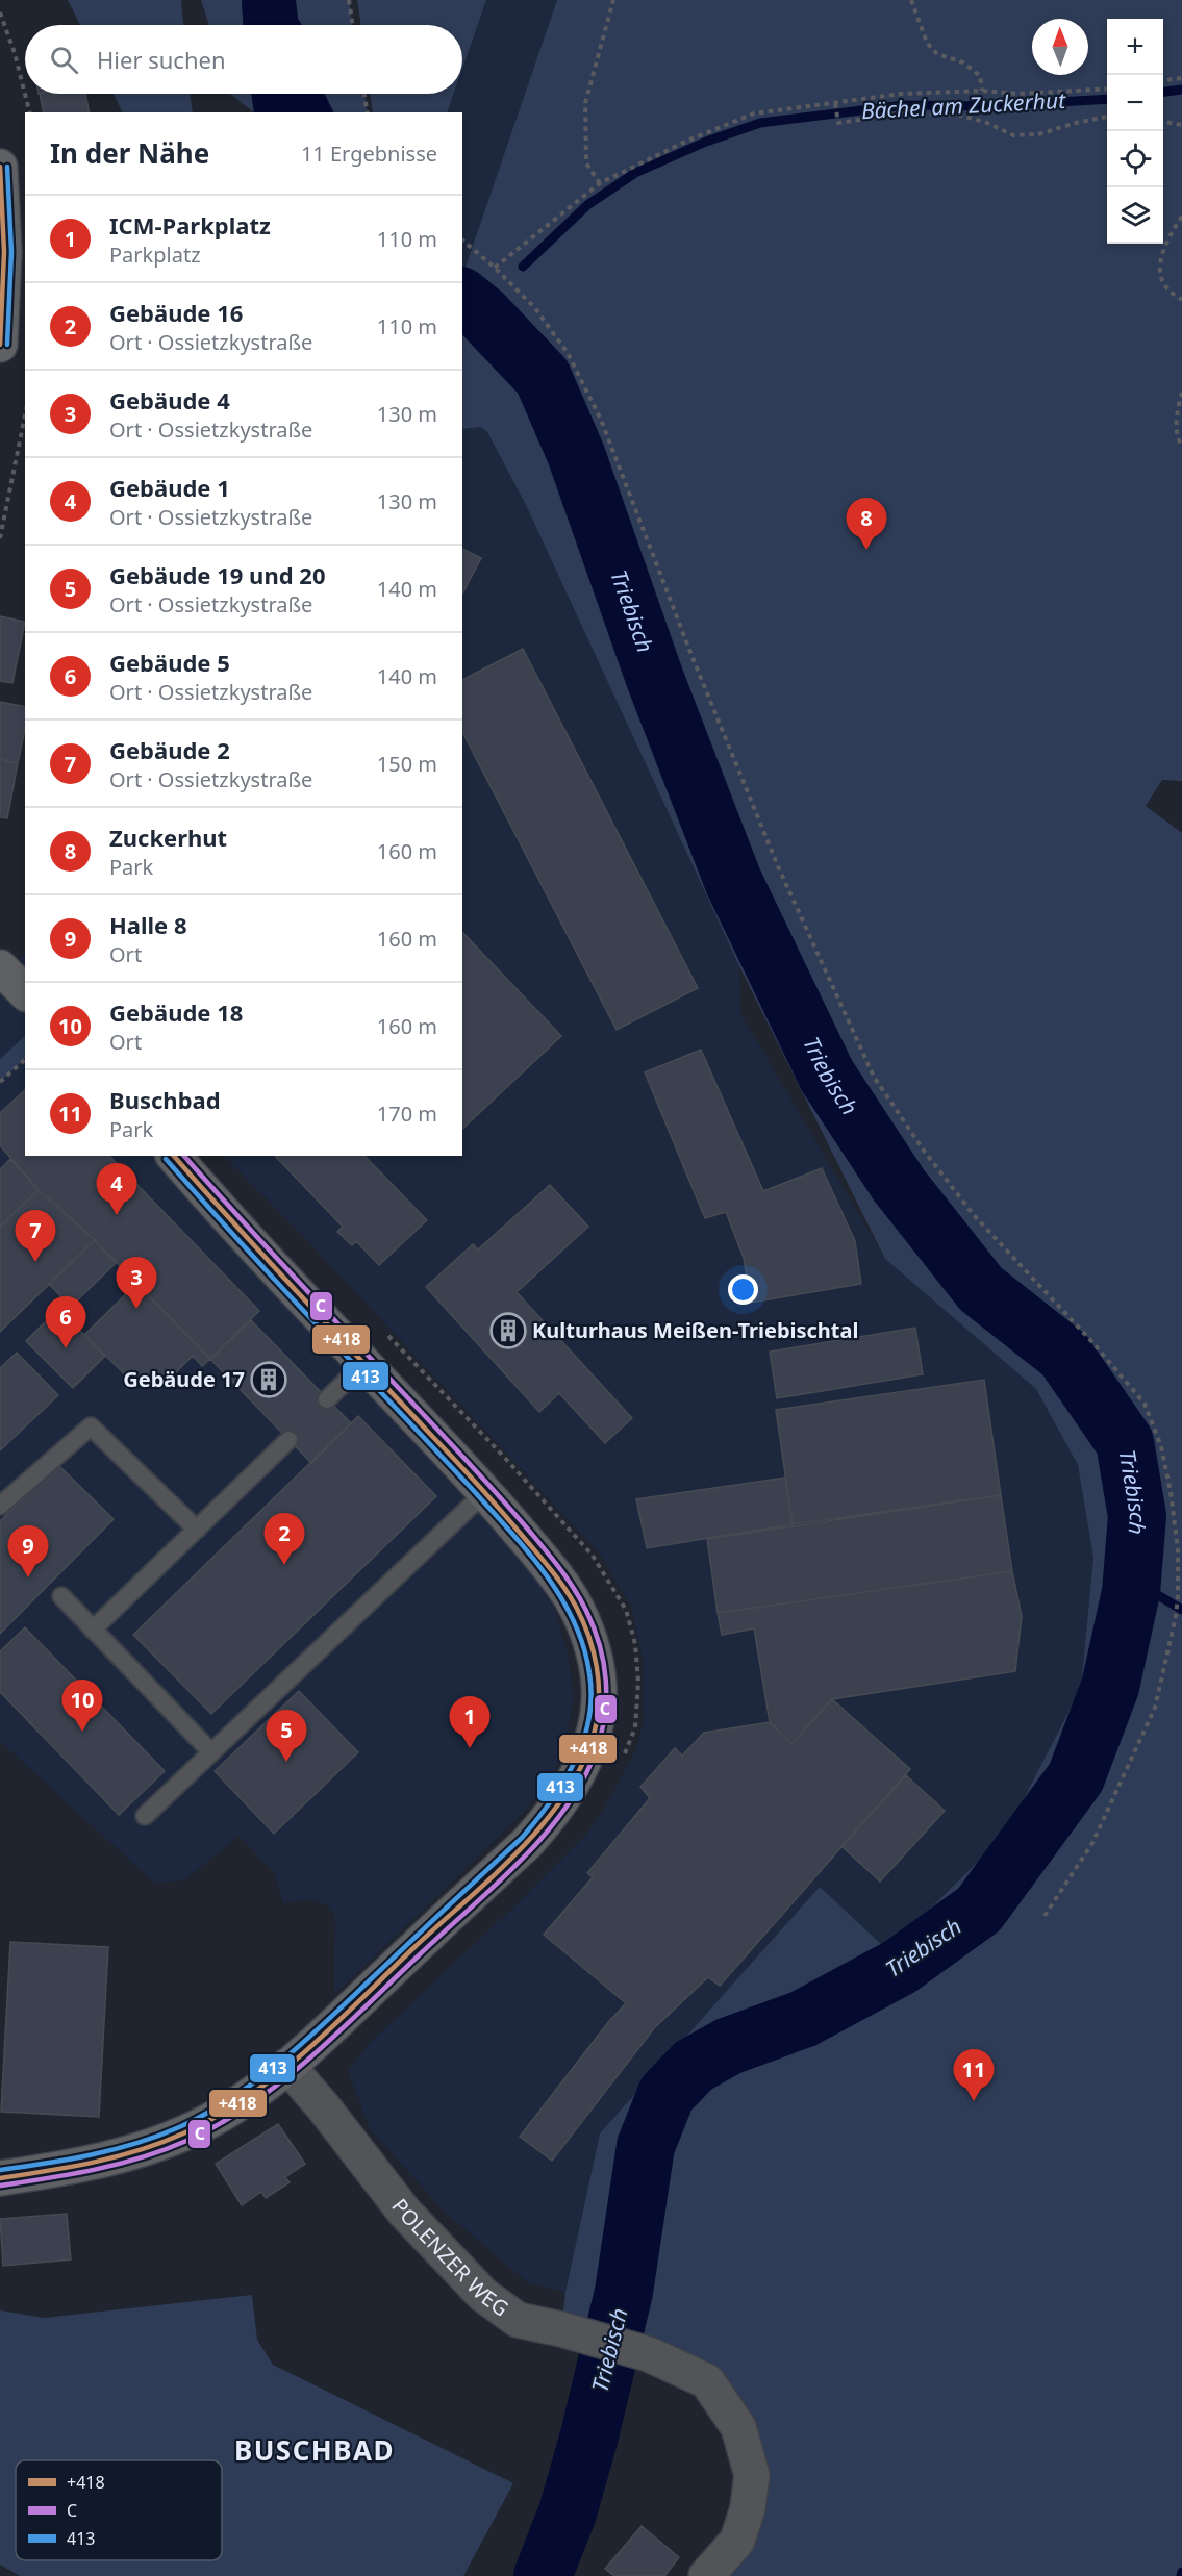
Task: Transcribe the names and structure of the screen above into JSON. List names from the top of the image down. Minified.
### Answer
{"streets":{"street":["POLENZER WEG"]},"districts":["BUSCHBAD"],"water":["Bächel am Zuckerhut","Triebisch"],"places":{"building":["Kulturhaus Meißen-Triebischtal","Gebäude 17"]},"lines":["transit line +418","transit line 413","transit line C"],"legend":["+418","C","413"],"north":"top","page":{"map_buttons":["+","−"],"search":"Hier suchen","heading":["In der Nähe","11 Ergebnisse"],"list":[{"mark":"1","name":"ICM-Parkplatz","note":"Parkplatz","value":"110 m"},{"mark":"2","name":"Gebäude 16","note":"Ort · Ossietzkystraße","value":"110 m"},{"mark":"3","name":"Gebäude 4","note":"Ort · Ossietzkystraße","value":"130 m"},{"mark":"4","name":"Gebäude 1","note":"Ort · Ossietzkystraße","value":"130 m"},{"mark":"5","name":"Gebäude 19 und 20","note":"Ort · Ossietzkystraße","value":"140 m"},{"mark":"6","name":"Gebäude 5","note":"Ort · Ossietzkystraße","value":"140 m"},{"mark":"7","name":"Gebäude 2","note":"Ort · Ossietzkystraße","value":"150 m"},{"mark":"8","name":"Zuckerhut","note":"Park","value":"160 m"},{"mark":"9","name":"Halle 8","note":"Ort","value":"160 m"},{"mark":"10","name":"Gebäude 18","note":"Ort","value":"160 m"},{"mark":"11","name":"Buschbad","note":"Park","value":"170 m"}],"pins":["8","4","7","3","6","2","9","10","1","5","11"]}}
